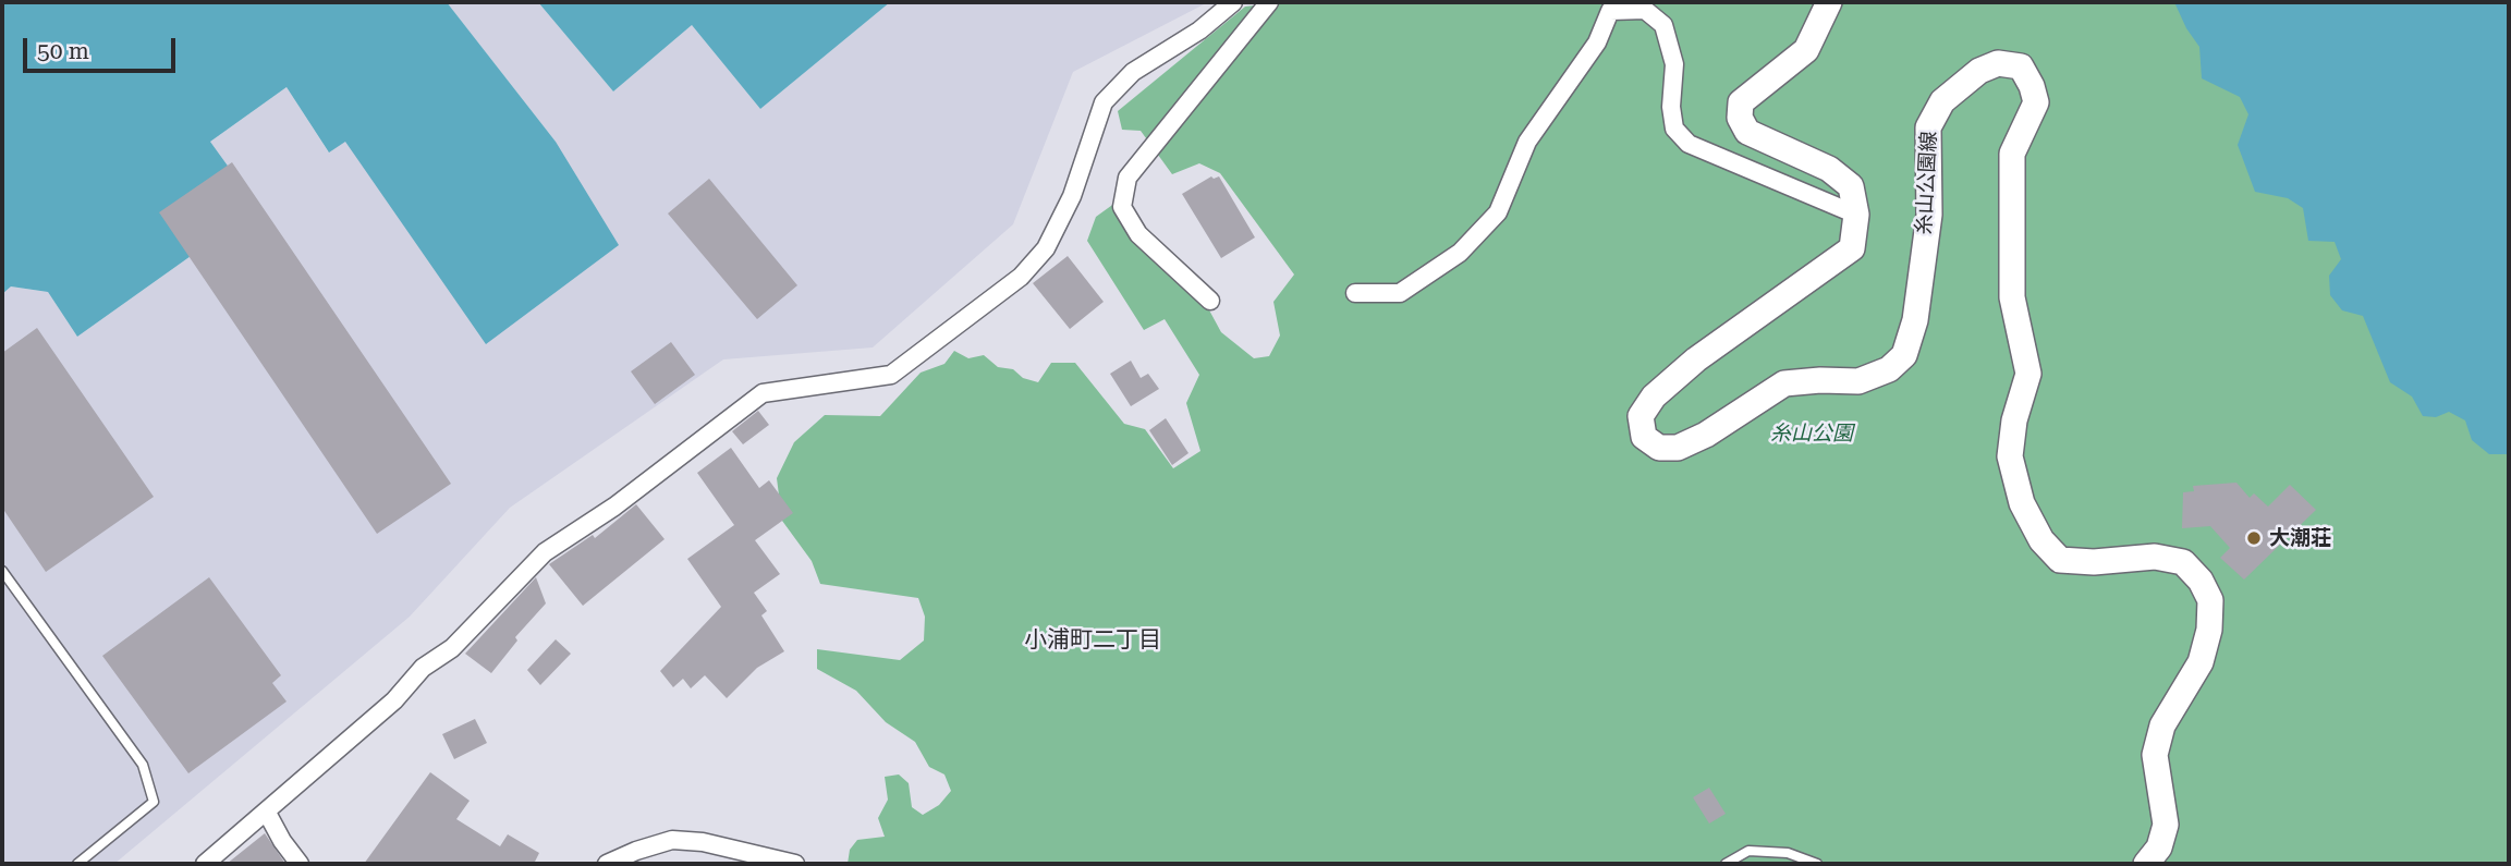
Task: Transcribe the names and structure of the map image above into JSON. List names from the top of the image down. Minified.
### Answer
{"streets":{"main road":["糸山公園線"]},"districts":["小浦町二丁目"],"parks":["糸山公園"],"places":["大潮荘"],"scale_bar":"50 m"}
